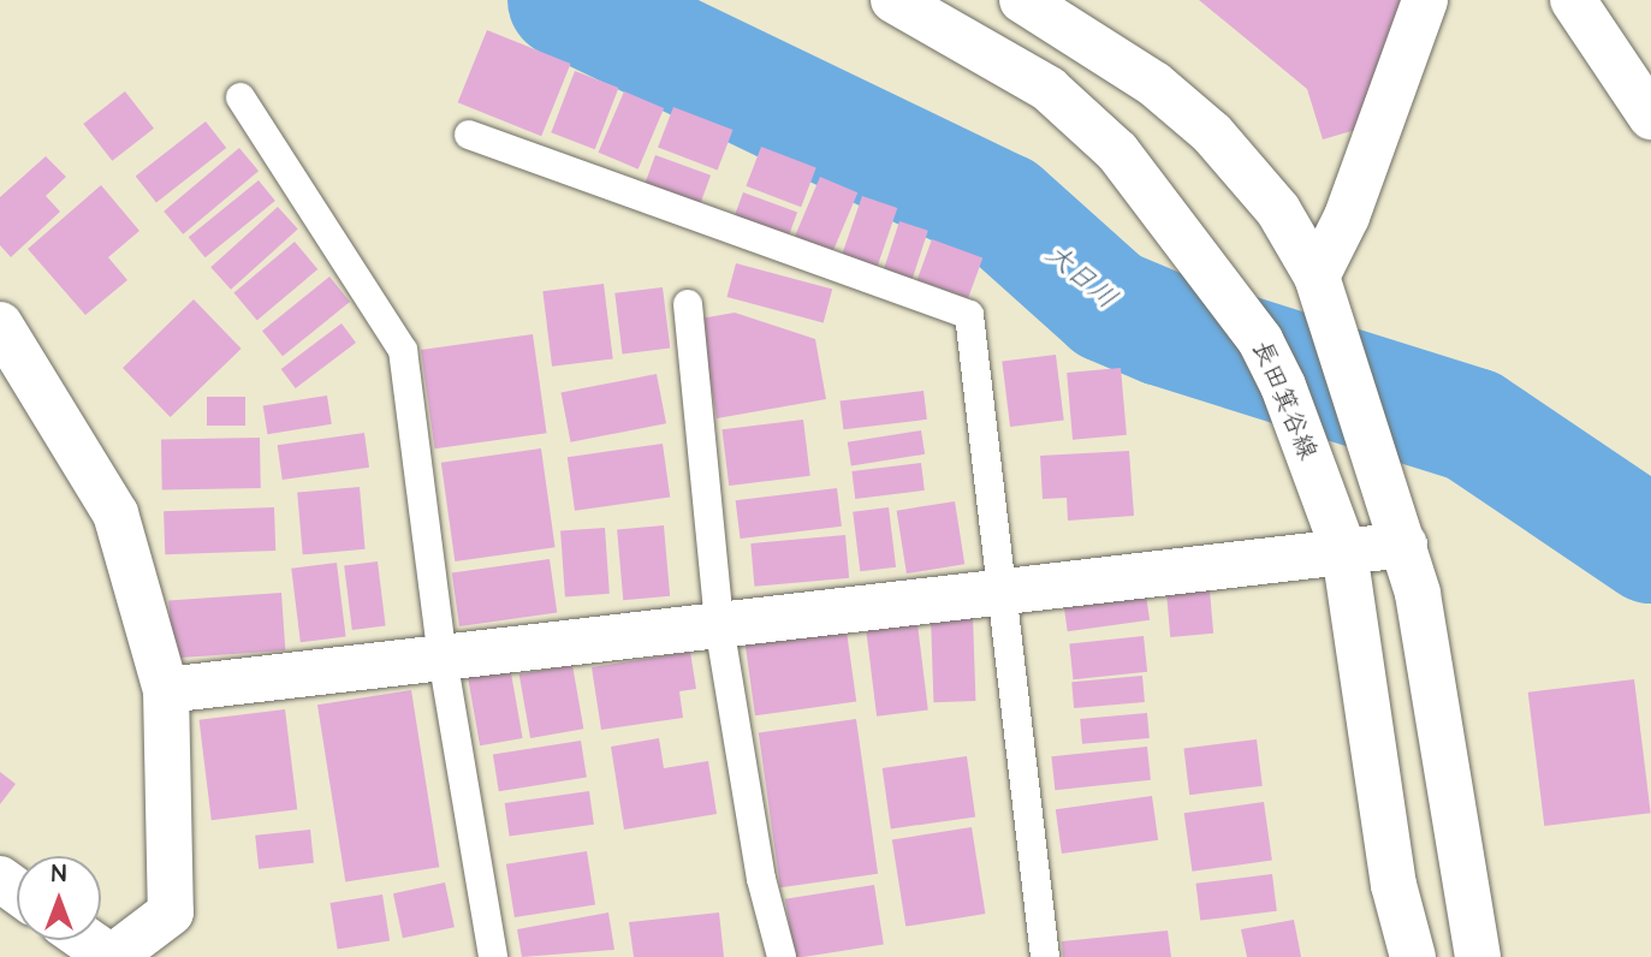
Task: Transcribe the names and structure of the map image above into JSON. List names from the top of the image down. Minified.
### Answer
{"streets":{"street":["長田箕谷線"]},"water":["大日川"],"north":"top"}
